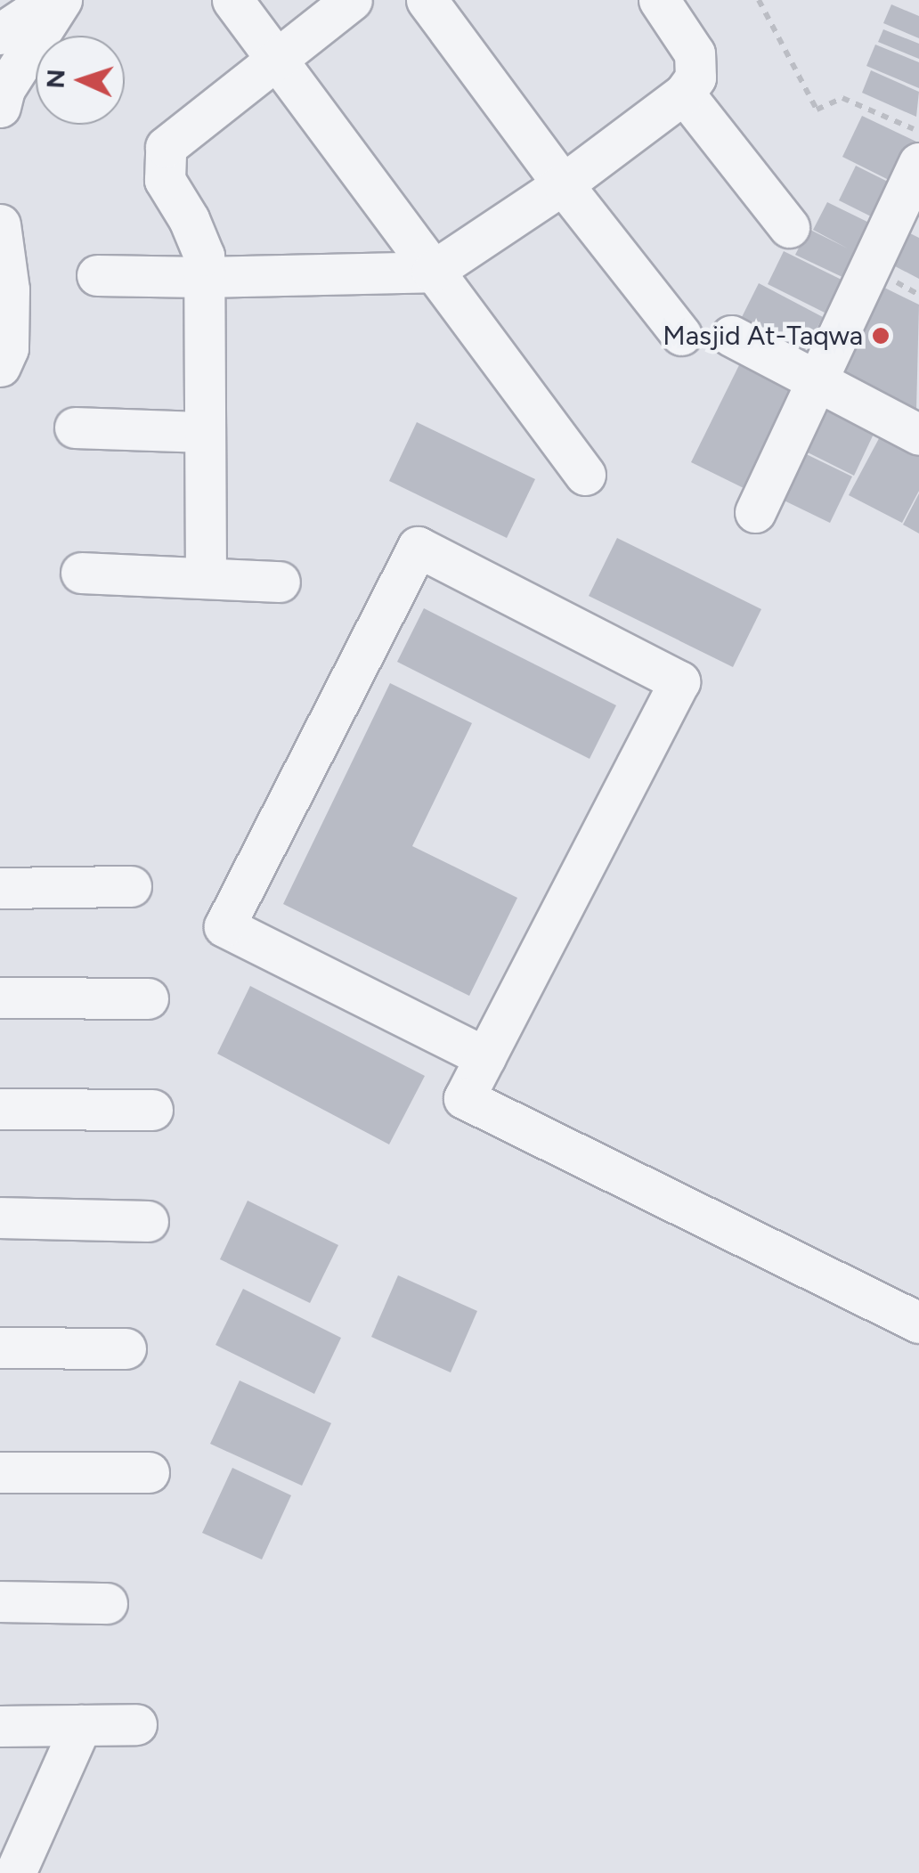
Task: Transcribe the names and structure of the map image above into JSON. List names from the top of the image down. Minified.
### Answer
{"places":["Masjid At-Taqwa"],"north":"left"}
